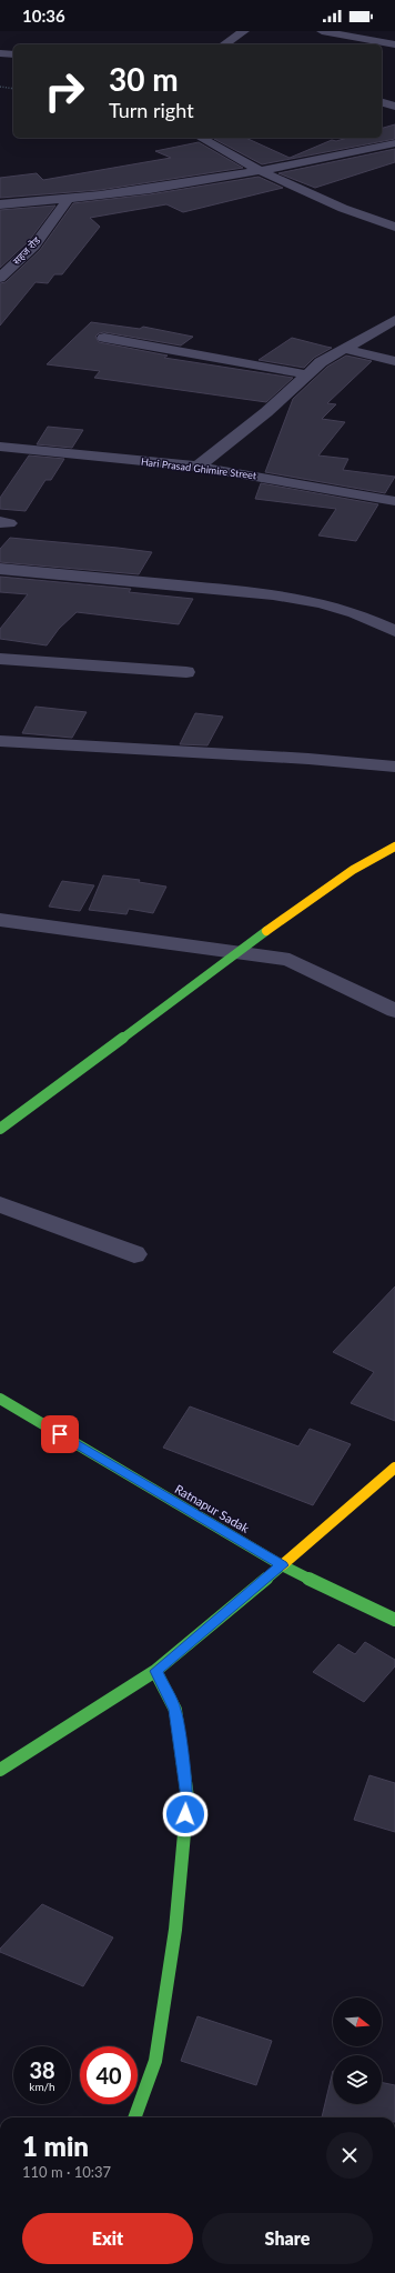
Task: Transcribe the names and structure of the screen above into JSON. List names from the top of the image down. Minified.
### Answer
{"streets":{"street":["सहज रोड","Hari Prasad Ghimire Street","Ratnapur Sadak"]},"north":"right","page":{"status":"10:36","turn":["30 m","Turn right"],"speed":"38 km/h","limit":"40","heading":["1 min","110 m · 10:37"],"buttons":["Exit","Share"]}}
